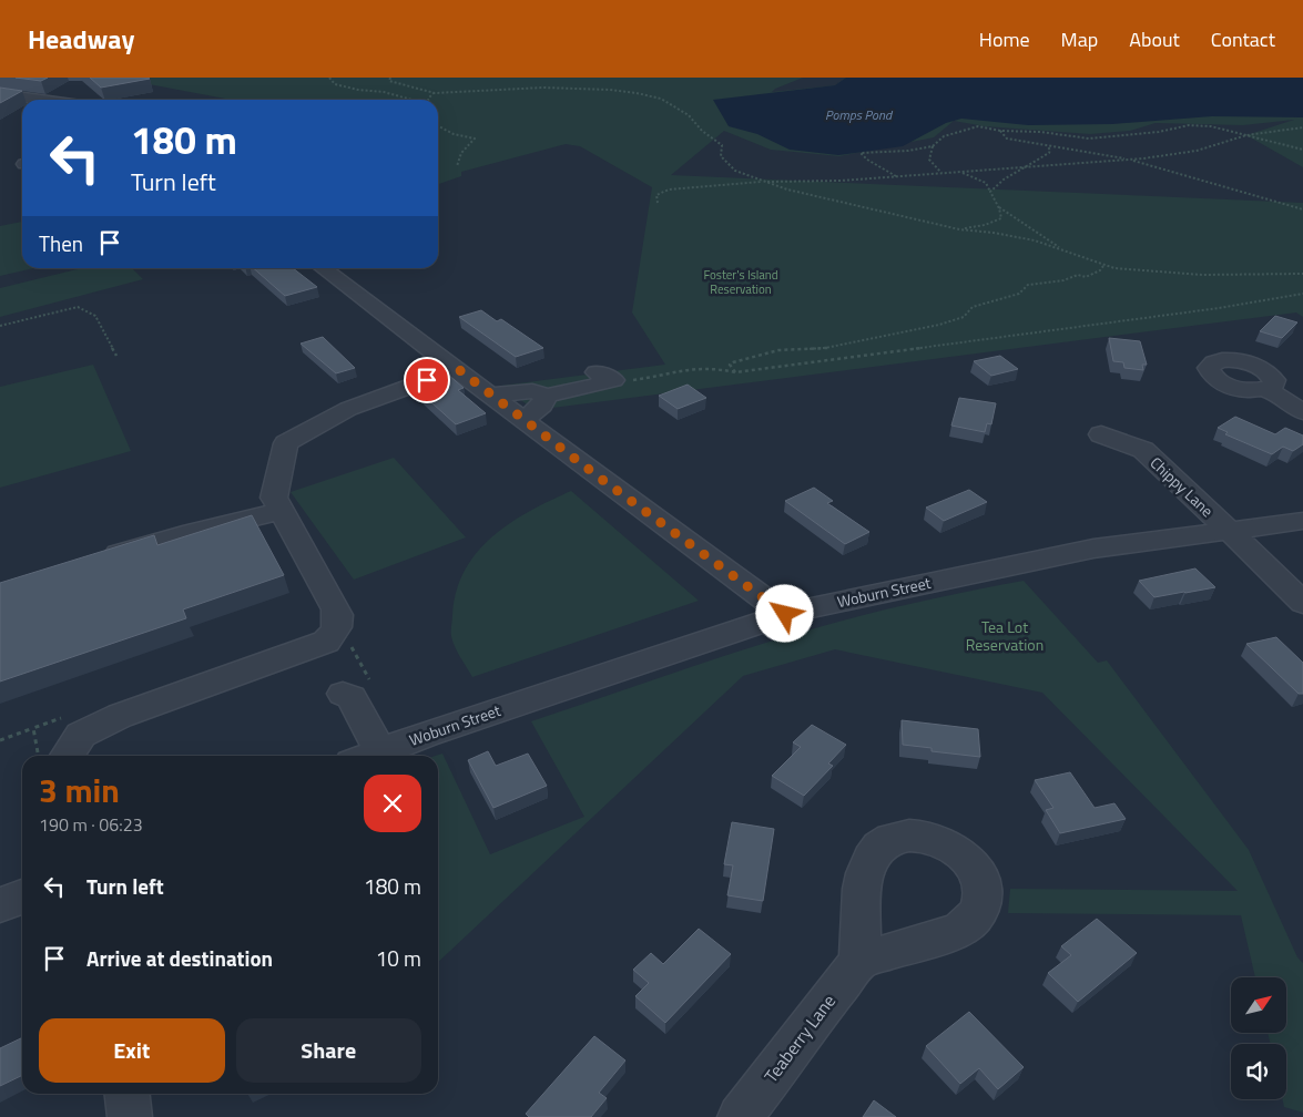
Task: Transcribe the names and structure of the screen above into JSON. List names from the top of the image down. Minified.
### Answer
{"streets":{"street":["Chippy Lane","Woburn Street","Teaberry Lane"]},"crossings":[["Chippy Lane","Woburn Street"]],"water":["Pomps Pond"],"parks":["Foster's Island Reservation","Tea Lot Reservation"],"north":"top right","page":{"header":"Headway","nav":["Home","Map","About","Contact"],"turn":["180 m","Turn left"],"then":"Then","heading":["3 min","190 m · 06:23"],"list":[{"name":"Turn left","value":"180 m"},{"name":"Arrive at destination","value":"10 m"}],"buttons":["Exit","Share"]}}
